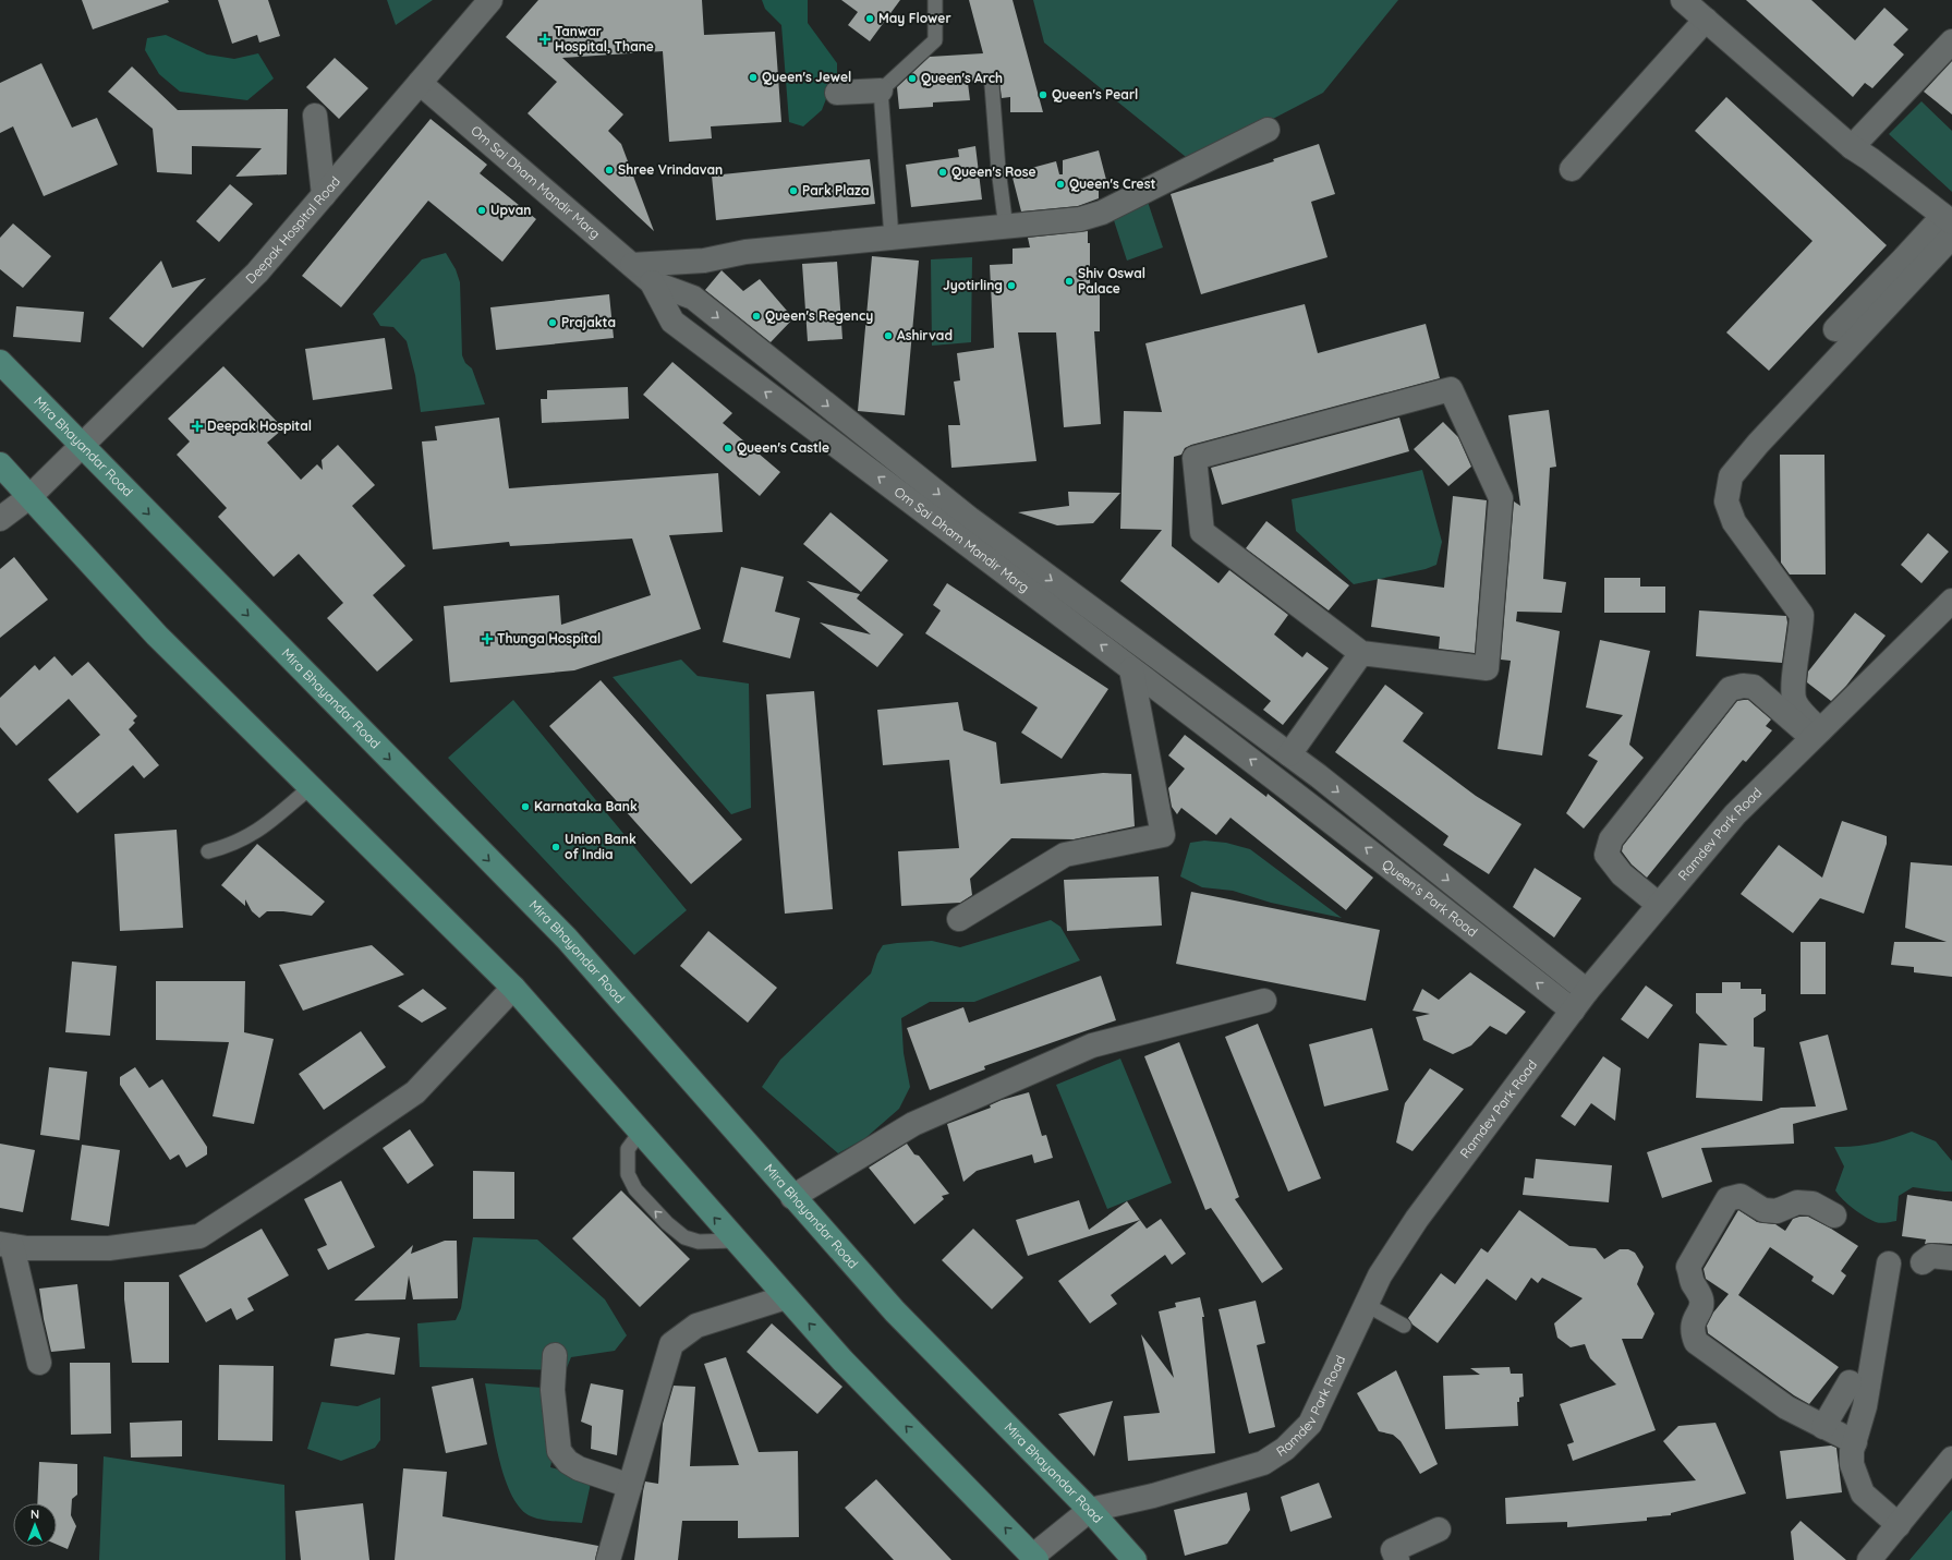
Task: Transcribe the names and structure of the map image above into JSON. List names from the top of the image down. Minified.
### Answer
{"streets":{"main road":["Mira Bhayandar Road"],"street":["Om Sai Dham Mandir Marg","Deepak Hospital Road","Ramdev Park Road","Queen's Park Road"]},"crossings":[["Om Sai Dham Mandir Marg","Deepak Hospital Road"],["Om Sai Dham Mandir Marg","Queen's Park Road"],["Deepak Hospital Road","Mira Bhayandar Road"],["Mira Bhayandar Road","Ramdev Park Road"],["Ramdev Park Road","Queen's Park Road"]],"places":{"other":["May Flower","Queen's Jewel","Queen's Arch","Queen's Pearl","Shree Vrindavan","Queen's Rose","Queen's Crest","Park Plaza","Upvan","Shiv Oswal Palace","Jyotirling","Queen's Regency","Prajakta","Ashirvad","Queen's Castle","Karnataka Bank","Union Bank of India"],"health":["Tanwar Hospital, Thane","Deepak Hospital","Thunga Hospital"]},"north":"top"}
